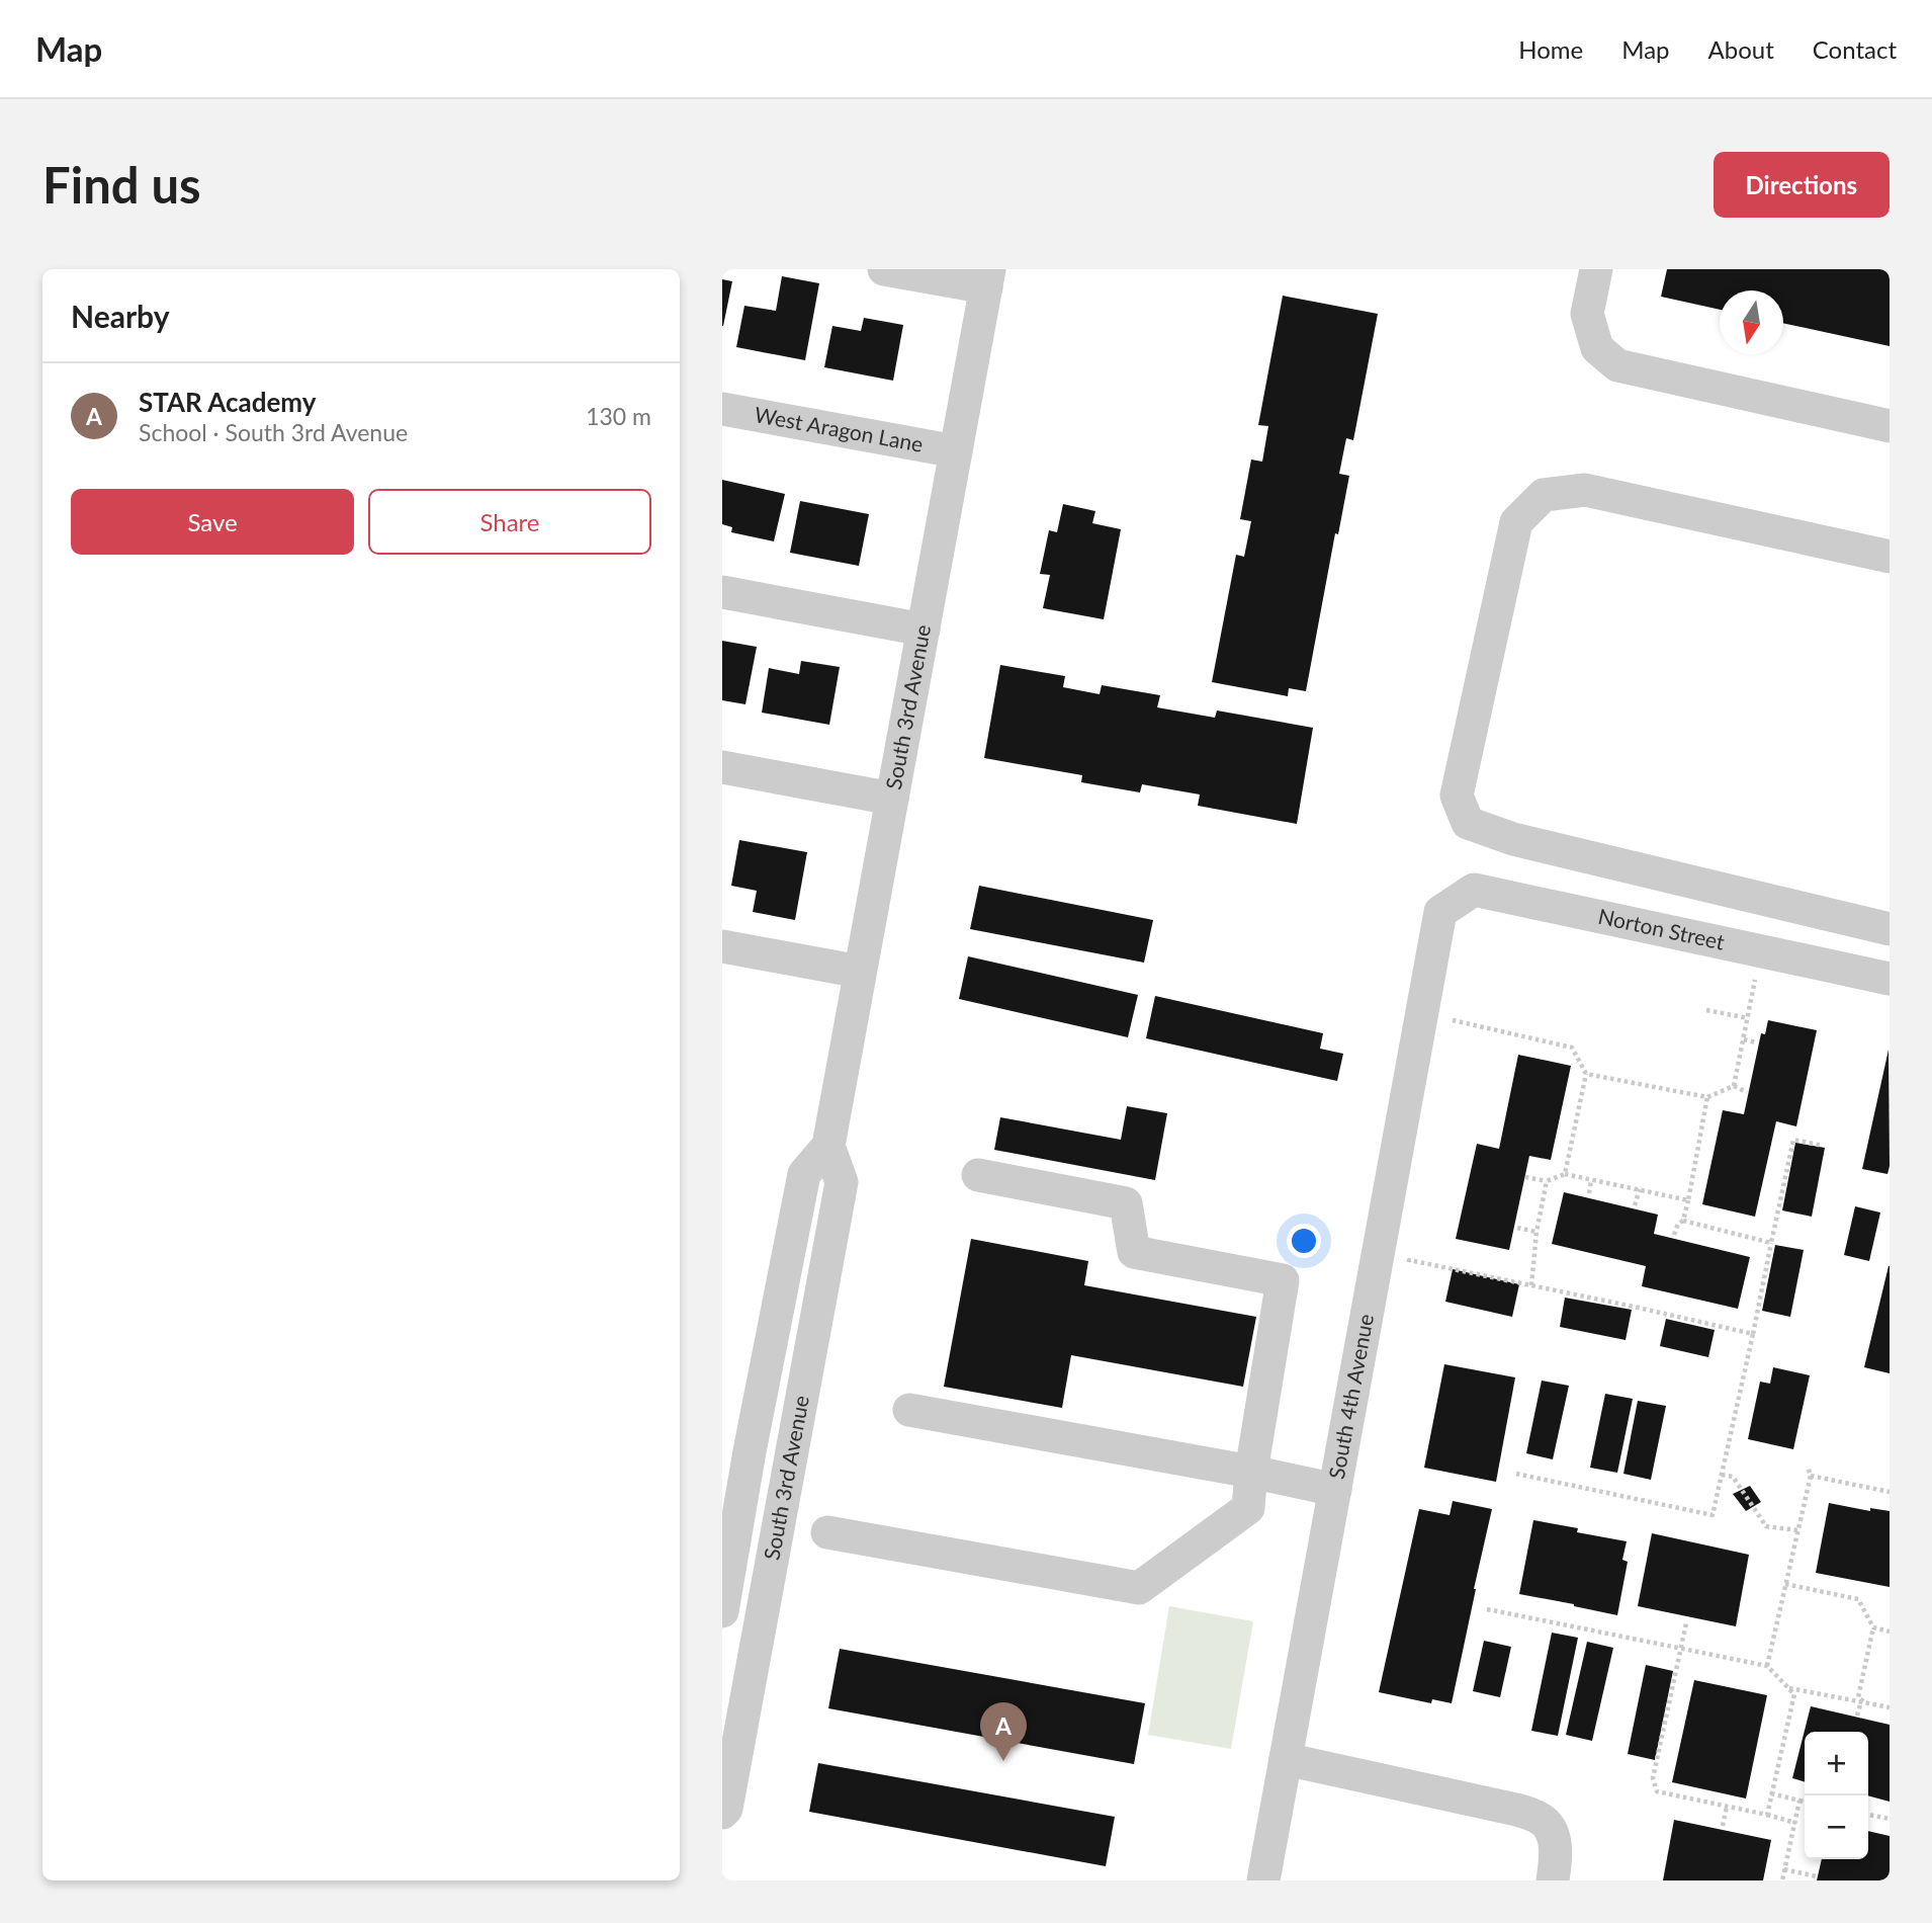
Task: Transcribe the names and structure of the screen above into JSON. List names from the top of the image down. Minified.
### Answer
{"streets":{"street":["West Aragon Lane","South 3rd Avenue","Norton Street","South 4th Avenue"]},"crossings":[["West Aragon Lane","South 3rd Avenue"],["Norton Street","South 4th Avenue"]],"north":"bottom","page":{"header":"Map","nav":["Home","Map","About","Contact"],"buttons":["Directions",["Save","Share"]],"title":"Find us","heading":"Nearby","list":[{"mark":"A","name":"STAR Academy","note":"School · South 3rd Avenue","value":"130 m"}],"pins":"A","map_buttons":["+","−"]}}
